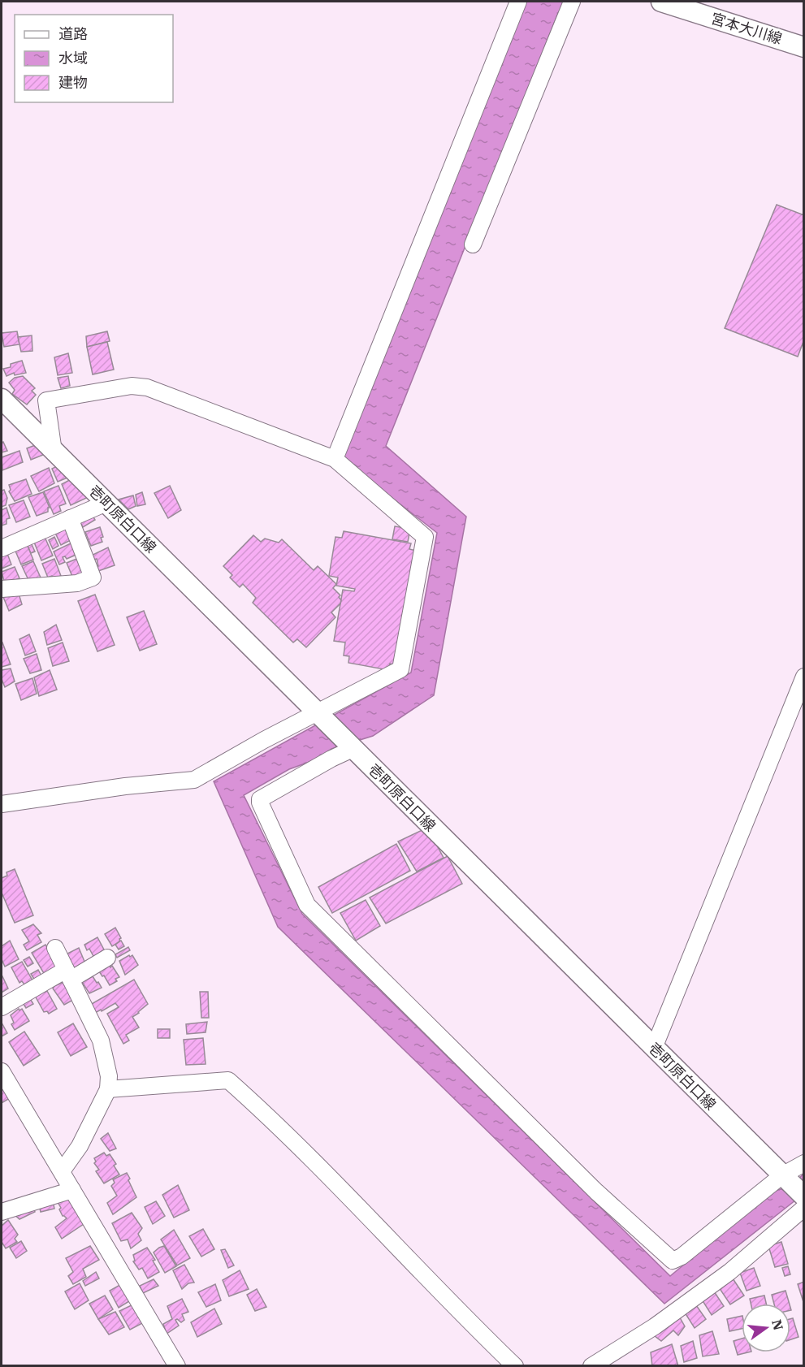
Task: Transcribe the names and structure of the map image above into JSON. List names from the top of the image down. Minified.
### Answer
{"streets":{"main road":["宮本大川線","壱町原白口線"]},"legend":["道路","水域","建物"],"north":"right"}
